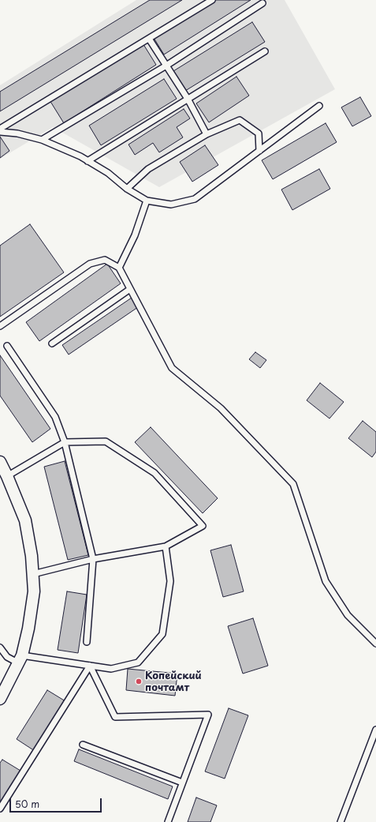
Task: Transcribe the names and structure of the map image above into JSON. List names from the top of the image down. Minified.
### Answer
{"places":["Копейский почтамт"],"scale_bar":"50 m"}
